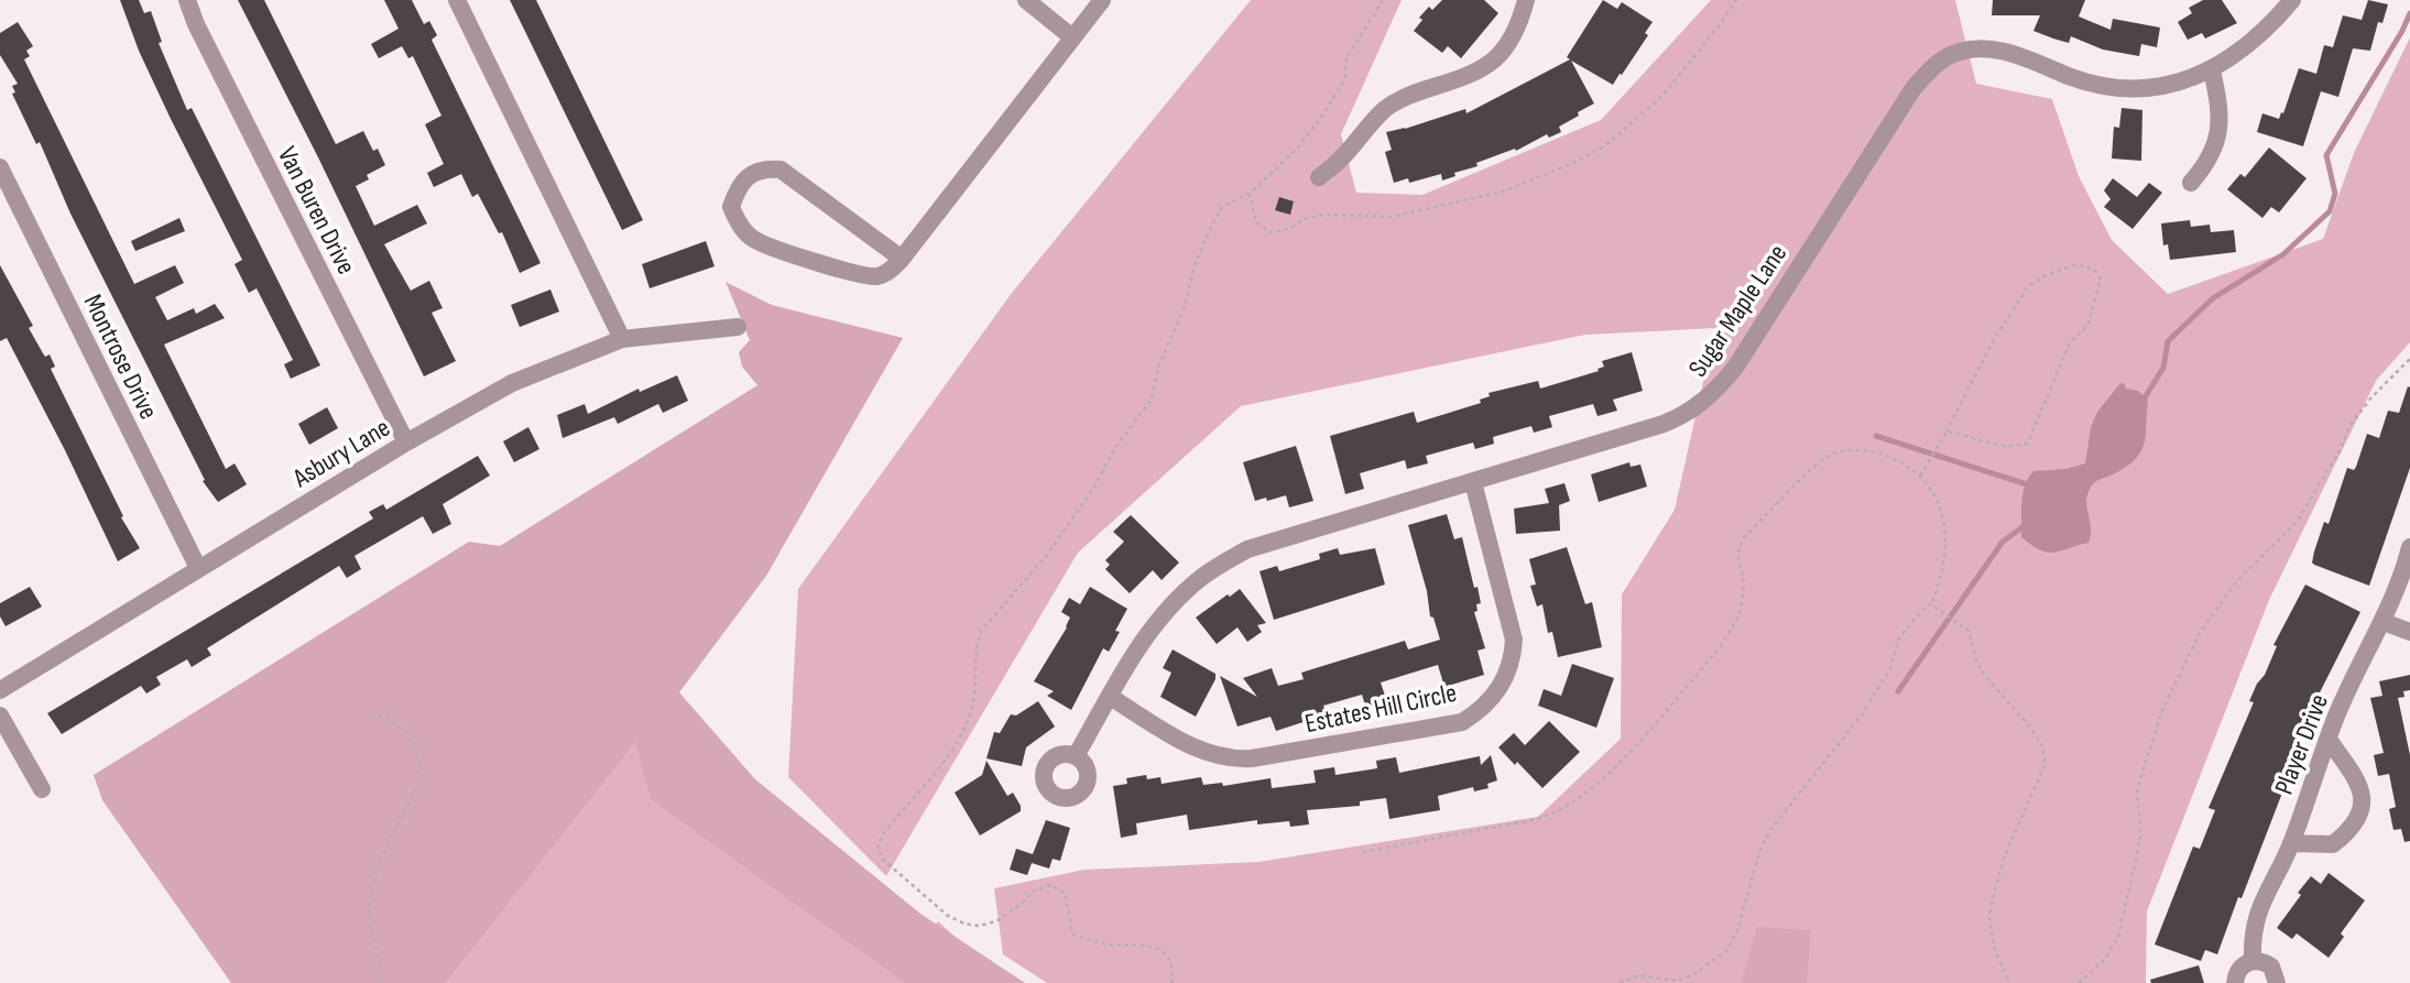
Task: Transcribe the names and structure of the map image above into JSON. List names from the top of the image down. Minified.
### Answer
{"streets":{"street":["Van Buren Drive","Sugar Maple Lane","Montrose Drive","Asbury Lane","Estates Hill Circle","Player Drive"]},"crossings":[["Van Buren Drive","Asbury Lane"],["Sugar Maple Lane","Estates Hill Circle"],["Montrose Drive","Asbury Lane"]]}
